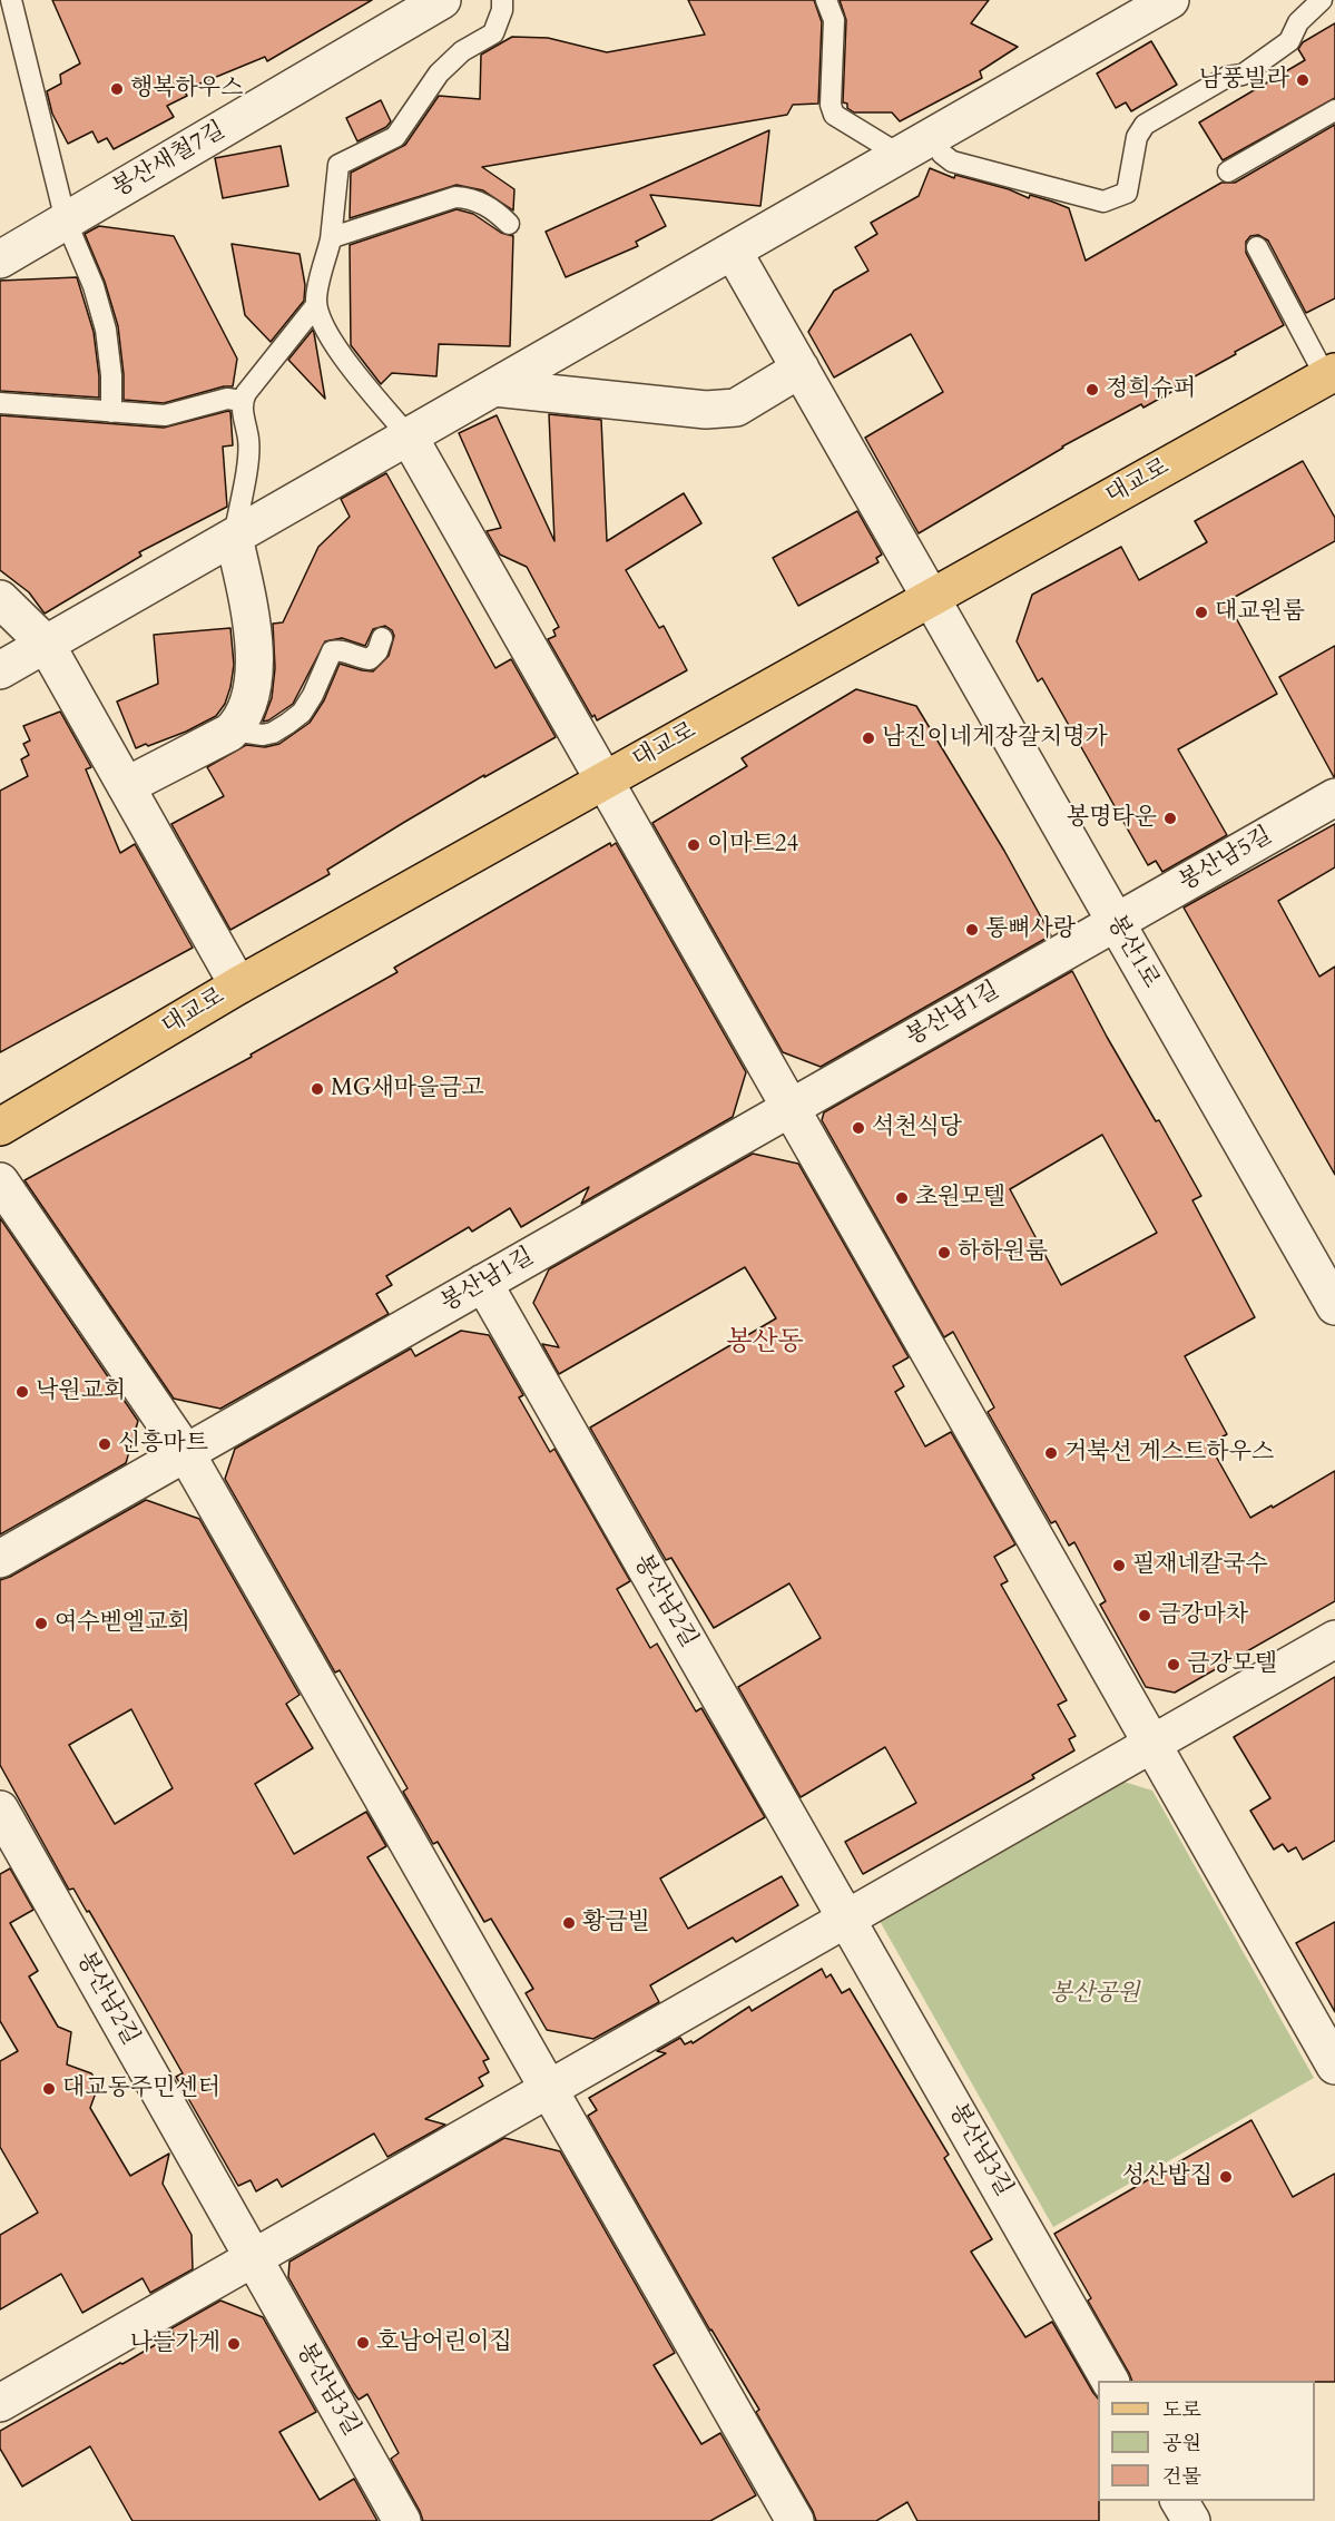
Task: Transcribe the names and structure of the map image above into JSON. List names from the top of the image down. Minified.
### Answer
{"streets":{"main road":["대교로"],"street":["봉산새철7길","봉산남5길","봉산1로","봉산남1길","봉산남2길","봉산남3길"]},"crossings":[["대교로","봉산1로"],["봉산남5길","봉산1로"],["봉산남5길","봉산남1길"],["봉산1로","봉산남1길"],["봉산남1길","봉산남2길"],["봉산남2길","봉산남3길"]],"districts":["봉산동"],"parks":["봉산공원"],"places":["남풍빌라","행복하우스","정희슈퍼","대교원룸","남진이네게장갈치명가","봉명타운","이마트24","통뼈사랑","MG새마을금고","석천식당","초원모텔","하하원룸","낙원교회","신흥마트","거북선 게스트하우스","필재네칼국수","금강마차","여수벧엘교회","금강모텔","황금빌","대교동주민센터","성산밥집","호남어린이집","나들가게"],"legend":["도로","공원","건물"]}
